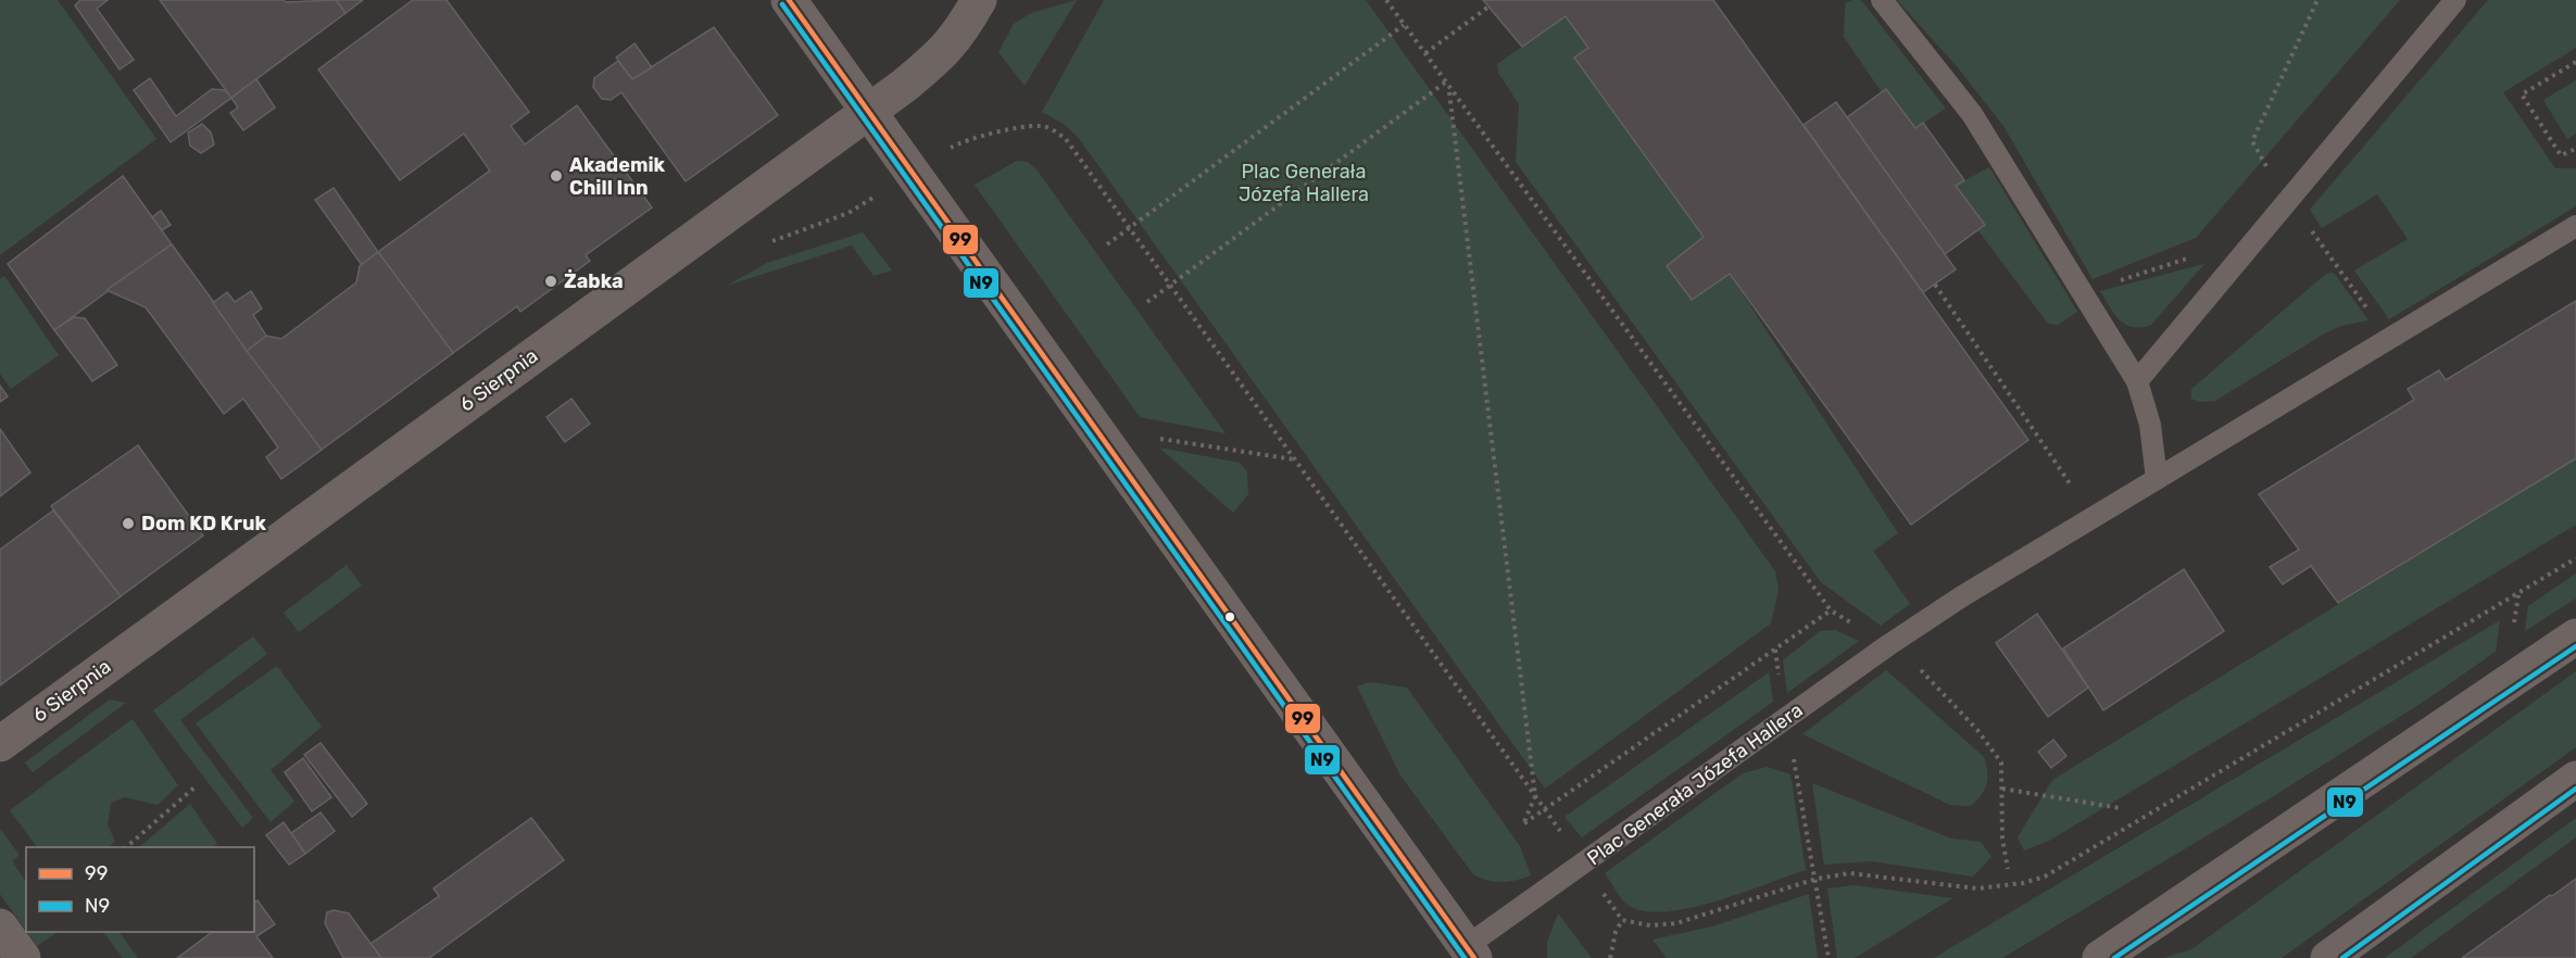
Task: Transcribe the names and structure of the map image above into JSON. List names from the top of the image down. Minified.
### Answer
{"streets":{"street":["6 Sierpnia"],"lane":["Plac Generała Józefa Hallera"]},"parks":["Plac Generała Józefa Hallera"],"places":["Akademik Chill Inn","Żabka","Dom KD Kruk"],"lines":["transit line 99","transit line N9"],"legend":["99","N9"]}
